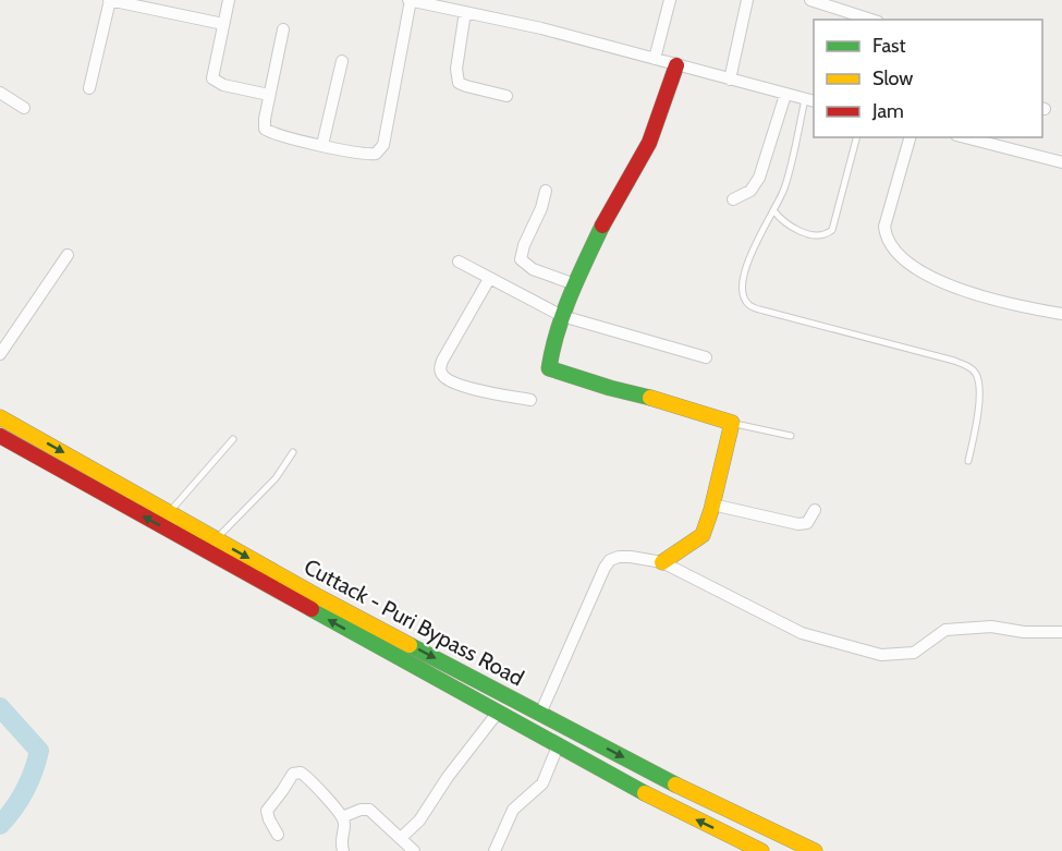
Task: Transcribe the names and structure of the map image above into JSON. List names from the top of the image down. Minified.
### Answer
{"streets":{"main road":["Cuttack - Puri Bypass Road"]},"legend":["Fast","Slow","Jam"]}
